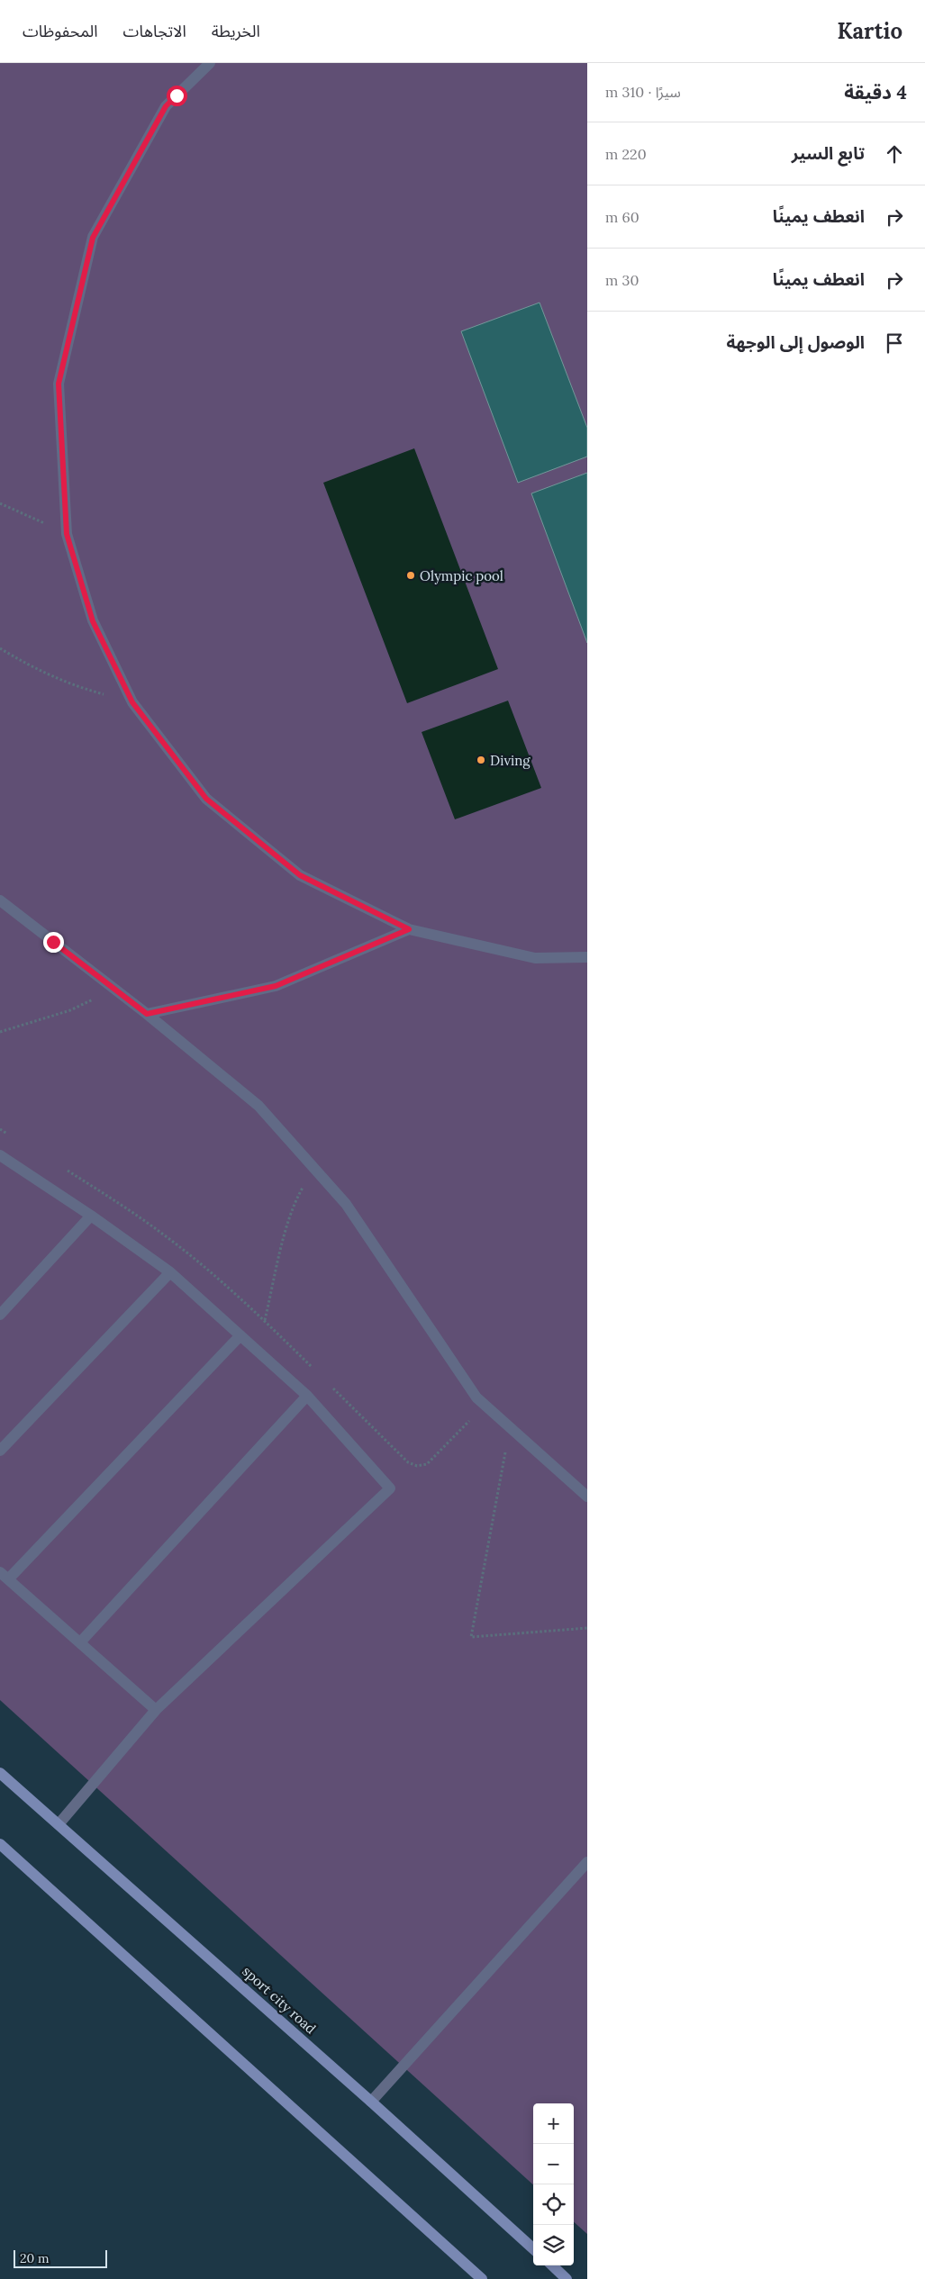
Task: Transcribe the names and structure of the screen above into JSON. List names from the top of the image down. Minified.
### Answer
{"streets":{"main road":["sport city road"]},"places":["Olympic pool","Diving"],"scale_bar":"20 m","page":{"header":"Kartio","nav":["الخريطة","الاتجاهات","المحفوظات"],"heading":["4 دقيقة","سيرًا · 310 m"],"list":[["تابع السير","220 m"],["انعطف يمينًا","60 m"],["انعطف يمينًا","30 m"],"الوصول إلى الوجهة"],"map_buttons":["+","−"],"scale":"20 m"}}
